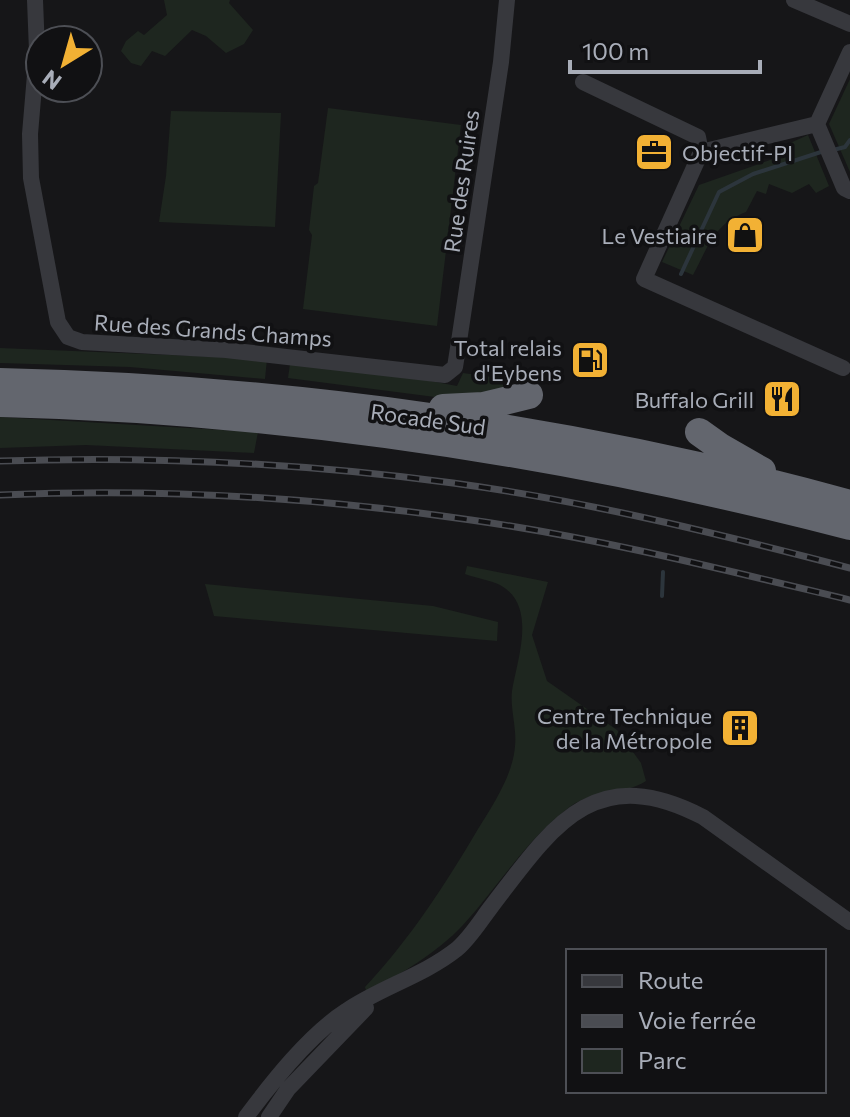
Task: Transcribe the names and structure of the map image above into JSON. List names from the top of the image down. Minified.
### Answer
{"streets":{"highway":["Rocade Sud"],"street":["Rue des Ruires","Rue des Grands Champs"]},"crossings":[["Rue des Ruires","Rue des Grands Champs"]],"places":{"office":["Objectif-PI"],"shop":["Le Vestiaire"],"fuel station":["Total relais d'Eybens"],"restaurant":["Buffalo Grill"],"building":["Centre Technique de la Métropole"]},"legend":["Route","Voie ferrée","Parc"],"scale_bar":"100 m","north":"bottom left"}
